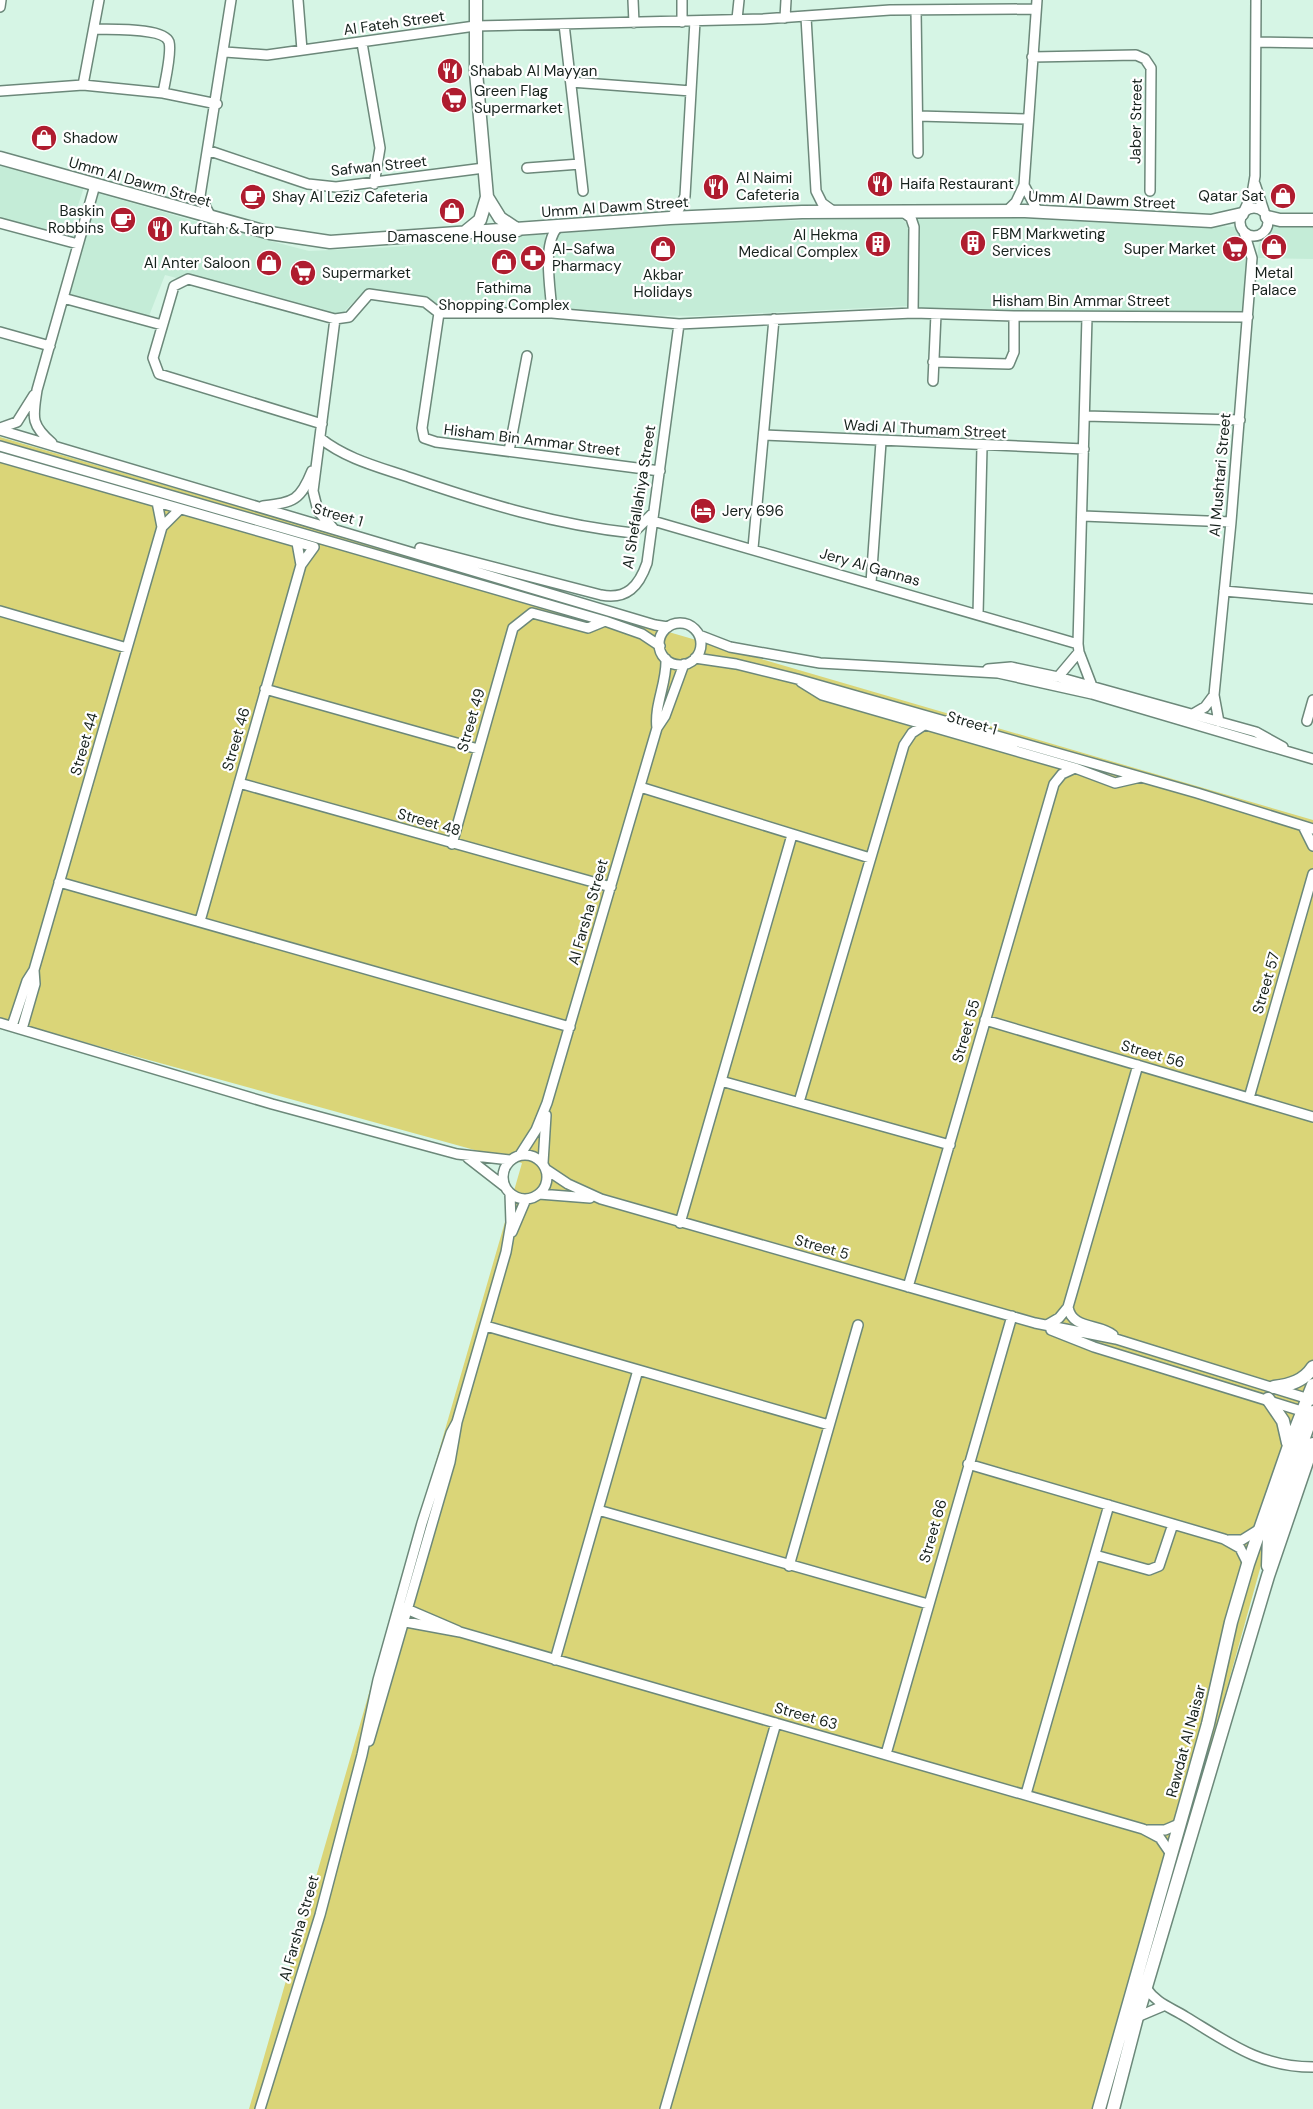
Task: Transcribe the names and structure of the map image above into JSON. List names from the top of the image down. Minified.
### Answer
{"streets":{"street":["Al Fateh Street","Jaber Street","Safwan Street","Umm Al Dawm Street","Hisham Bin Ammar Street","Wadi Al Thumam Street","Al Mushtari Street","Al Shefallahiya Street","Street 1","Jery Al Gannas","Street 49","Street 46","Street 44","Street 48","Al Farsha Street","Street 57","Street 55","Street 56","Street 5","Street 66","Street 63","Rawdat Al Naisar"]},"crossings":[["Umm Al Dawm Street","Al Mushtari Street"],["Hisham Bin Ammar Street","Al Mushtari Street"],["Hisham Bin Ammar Street","Al Shefallahiya Street"],["Al Shefallahiya Street","Street 1"],["Al Shefallahiya Street","Jery Al Gannas"],["Street 1","Street 49"],["Street 1","Al Farsha Street"],["Street 49","Street 48"],["Street 46","Street 48"],["Street 48","Al Farsha Street"],["Al Farsha Street","Street 5"],["Al Farsha Street","Street 63"],["Street 57","Street 56"],["Street 55","Street 56"],["Street 55","Street 5"],["Street 5","Street 66"],["Street 66","Street 63"],["Street 63","Rawdat Al Naisar"]],"places":{"restaurant":["Shabab Al Mayyan","Haifa Restaurant","Al Naimi Cafeteria","Kuftah & Tarp"],"supermarket":["Green Flag Supermarket","Super Market","Supermarket"],"shop":["Shadow","Qatar Sat","Damascene House","Metal Palace","Akbar Holidays","Fathima Shopping Complex","Al Anter Saloon"],"cafe":["Shay Al Leziz Cafeteria","Baskin Robbins"],"building":["FBM Markweting Services","Al Hekma Medical Complex"],"pharmacy":["Al-Safwa Pharmacy"],"hotel":["Jery 696"]}}
